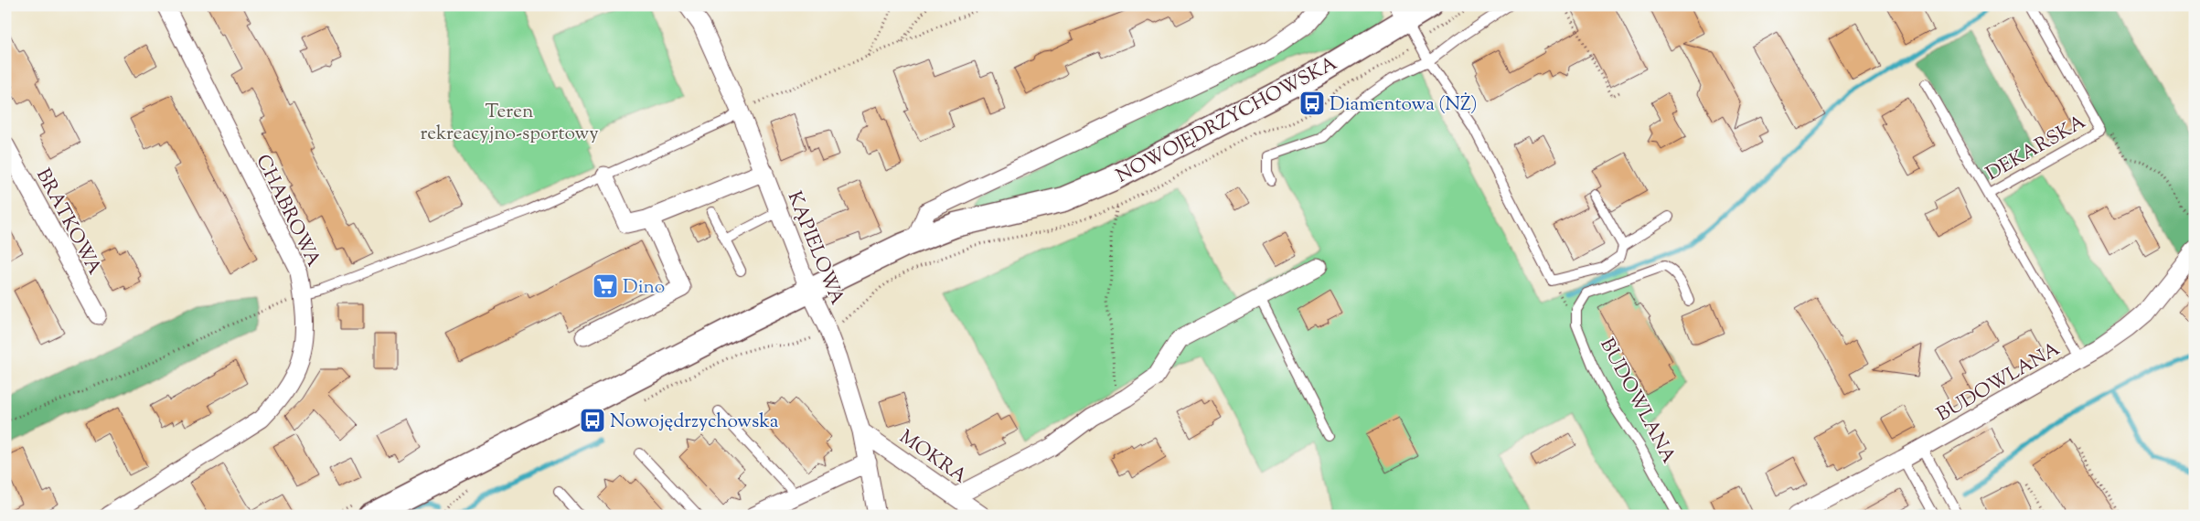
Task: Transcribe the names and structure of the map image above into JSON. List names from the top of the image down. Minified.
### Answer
{"streets":{"street":["NOWOJĘDRZYCHOWSKA","CHABROWA","BRATKOWA","KĄPIELOWA","BUDOWLANA","MOKRA"],"lane":["DEKARSKA"]},"crossings":[["NOWOJĘDRZYCHOWSKA","KĄPIELOWA"],["DEKARSKA","BUDOWLANA"],["KĄPIELOWA","MOKRA"]],"parks":["Teren rekreacyjno-sportowy"],"places":{"bus stop":["Diamentowa (NŻ)","Nowojędrzychowska"],"supermarket":["Dino"]}}
